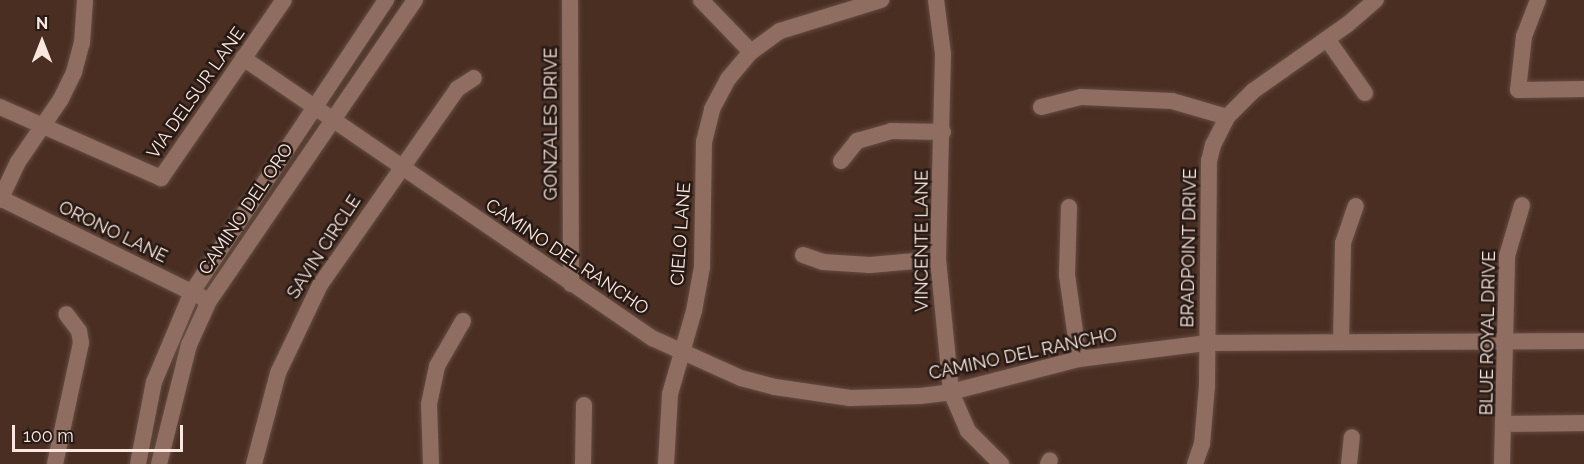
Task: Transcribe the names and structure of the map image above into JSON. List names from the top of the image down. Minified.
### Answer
{"streets":{"street":["VIA DELSUR LANE","GONZALES DRIVE","CAMINO DEL ORO","ORONO LANE","CIELO LANE","VINCENTE LANE","SAVIN CIRCLE","BRADPOINT DRIVE","CAMINO DEL RANCHO","BLUE ROYAL DRIVE"]},"crossings":[["VIA DELSUR LANE","CAMINO DEL RANCHO"],["GONZALES DRIVE","CAMINO DEL RANCHO"],["CAMINO DEL ORO","ORONO LANE"],["CAMINO DEL ORO","CAMINO DEL RANCHO"],["CIELO LANE","CAMINO DEL RANCHO"],["VINCENTE LANE","CAMINO DEL RANCHO"],["SAVIN CIRCLE","CAMINO DEL RANCHO"],["BRADPOINT DRIVE","CAMINO DEL RANCHO"],["CAMINO DEL RANCHO","BLUE ROYAL DRIVE"]],"scale_bar":"100 m","north":"top"}
